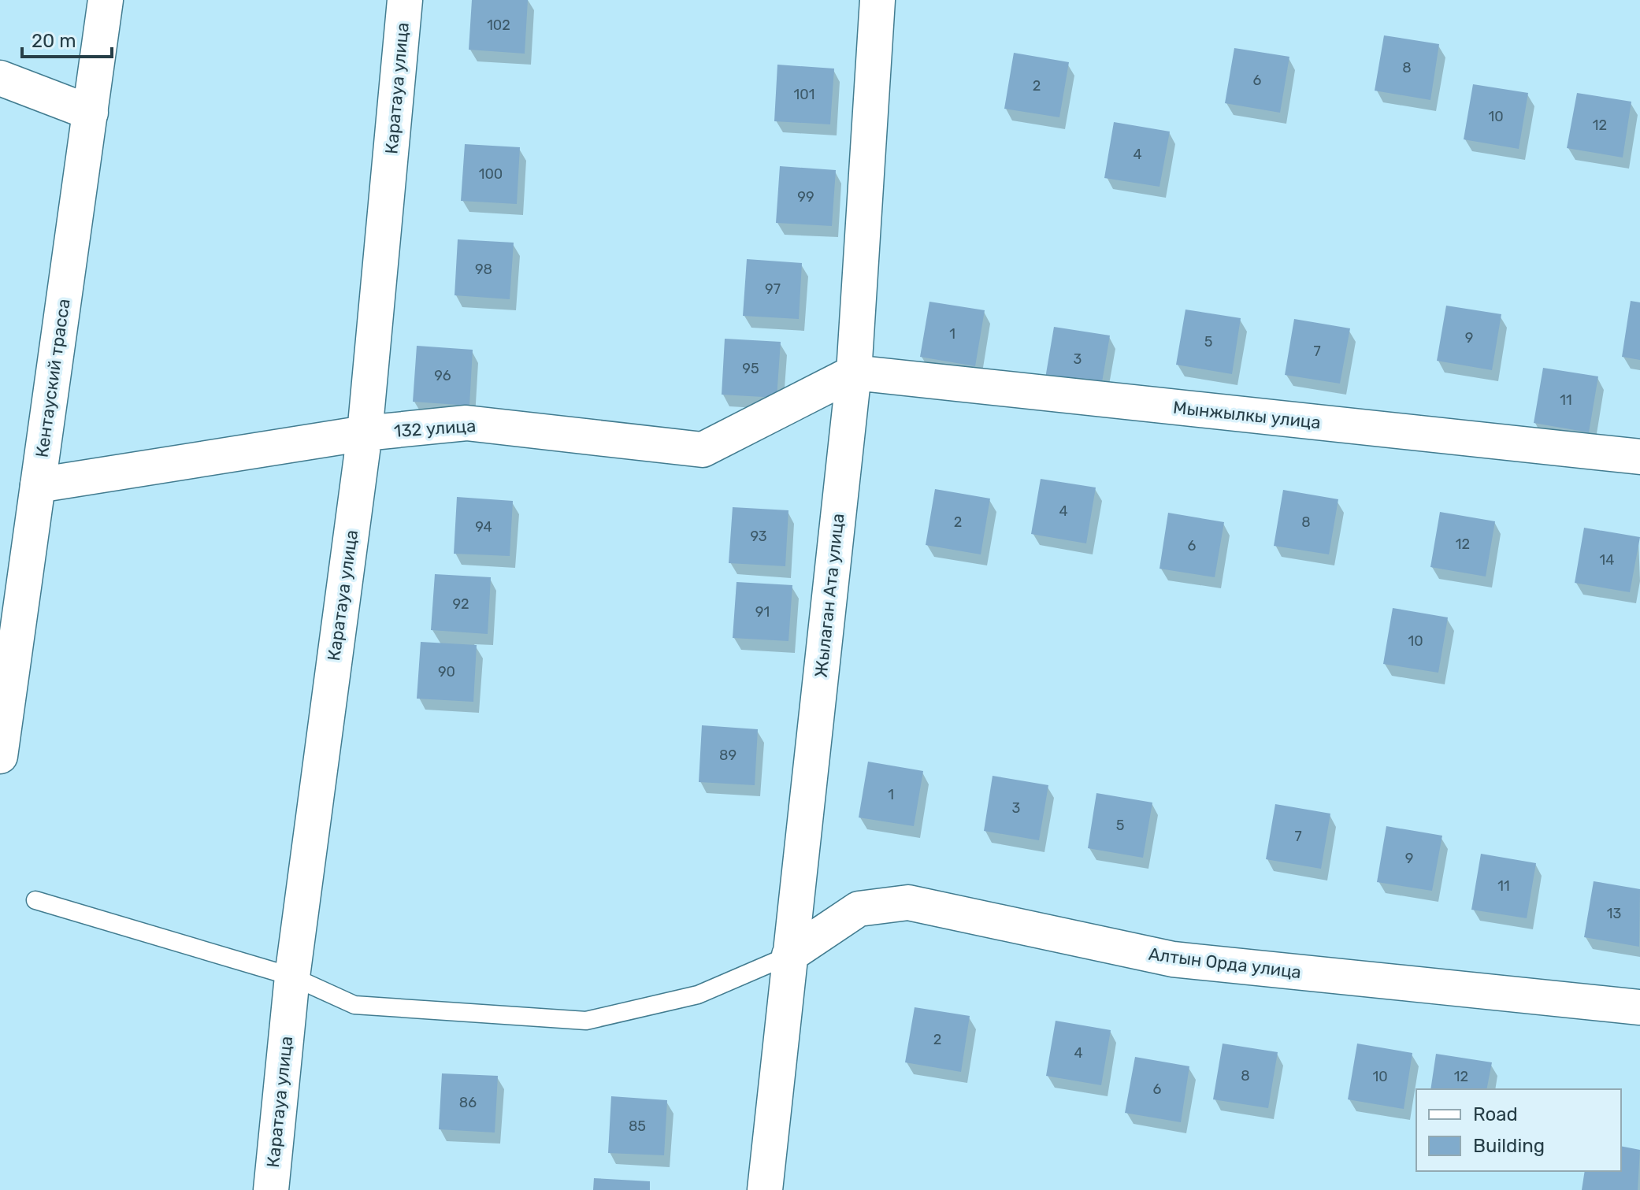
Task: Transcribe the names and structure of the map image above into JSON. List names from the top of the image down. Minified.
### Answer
{"streets":{"street":["Каратауа улица","Кентауский трасса","Мынжылкы улица","132 улица","Жылаган Ата улица","Алтын Орда улица"]},"crossings":[["Каратауа улица","132 улица"],["Кентауский трасса","132 улица"],["Мынжылкы улица","132 улица"],["Мынжылкы улица","Жылаган Ата улица"],["132 улица","Жылаган Ата улица"],["Жылаган Ата улица","Алтын Орда улица"]],"house_numbers":["102","8","6","2","101","10","12","4","100","99","98","97","1","9","5","7","3","95","96","11","4","2","8","94","93","12","6","14","92","91","10","90","89","1","3","5","7","9","11","13","2","4","8","10","12","6","86","85"],"legend":["Road","Building"],"scale_bar":"20 m"}
